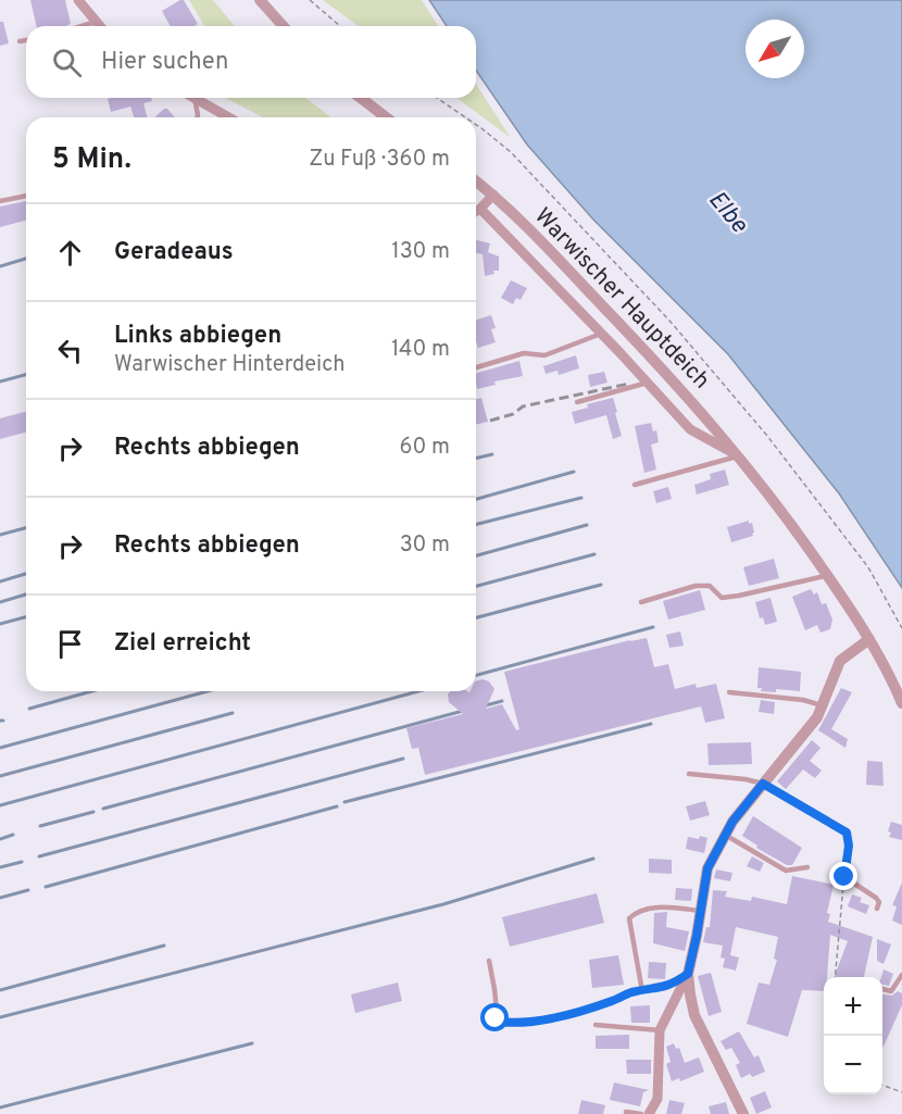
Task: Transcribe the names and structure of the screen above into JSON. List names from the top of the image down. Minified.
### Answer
{"streets":{"street":["Warwischer Hauptdeich"]},"water":["Elbe"],"north":"bottom left","page":{"search":"Hier suchen","heading":["5 Min.","Zu Fuß · 360 m"],"list":[["Geradeaus","130 m"],["Links abbiegen","Warwischer Hinterdeich","140 m"],["Rechts abbiegen","60 m"],["Rechts abbiegen","30 m"],"Ziel erreicht"],"map_buttons":["+","−"]}}
